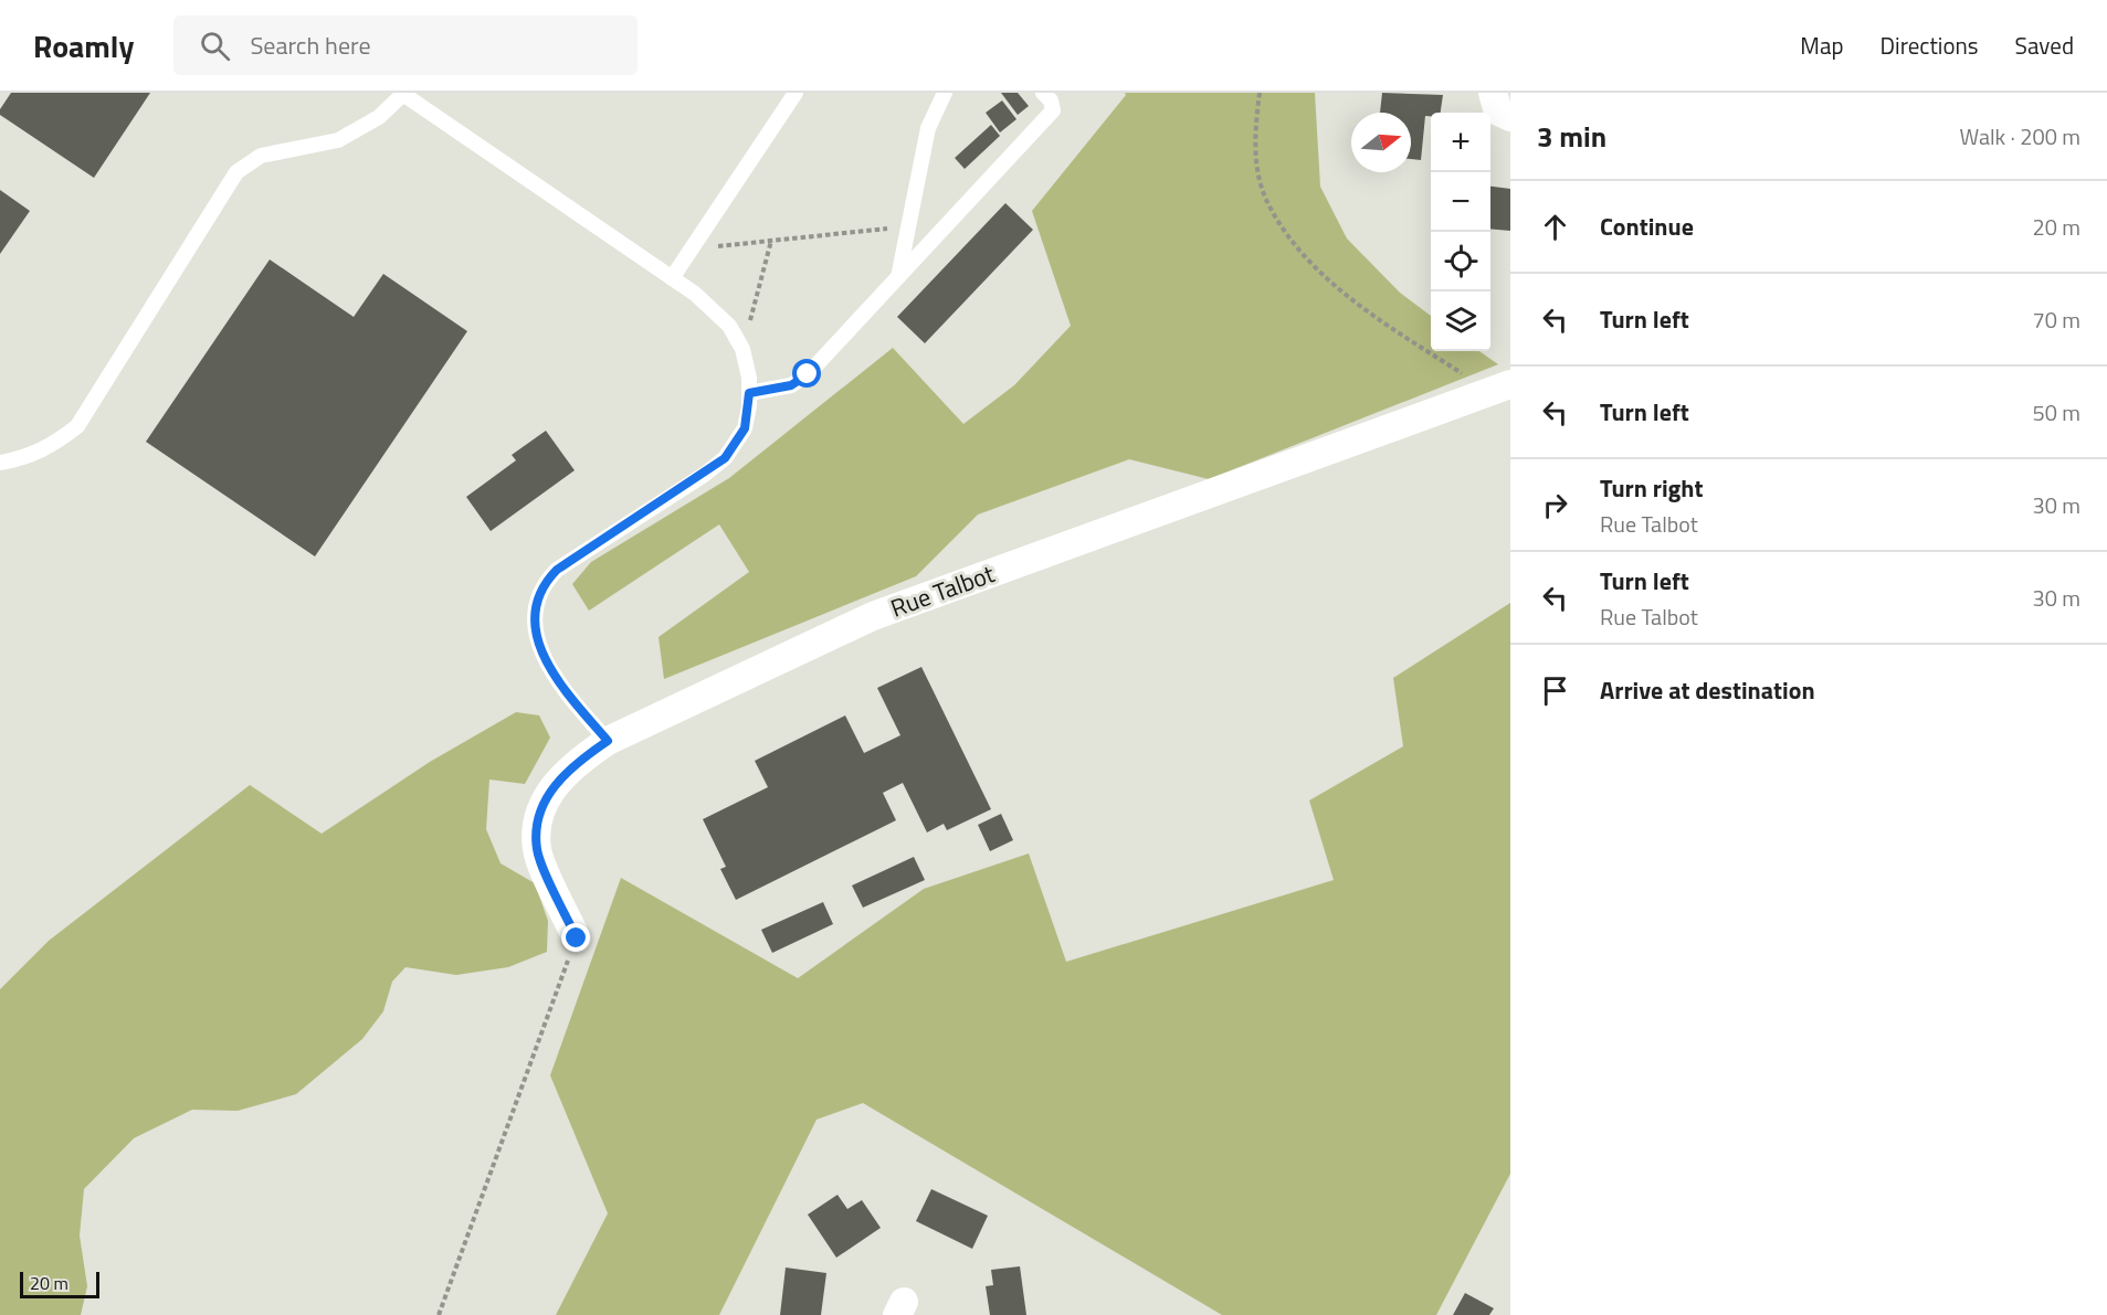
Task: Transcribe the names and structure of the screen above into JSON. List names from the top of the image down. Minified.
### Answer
{"streets":{"street":["Rue Talbot"]},"scale_bar":"20 m","north":"right","page":{"header":"Roamly","search":"Search here","nav":["Map","Directions","Saved"],"heading":["3 min","Walk · 200 m"],"map_buttons":["+","−"],"list":[["Continue","20 m"],["Turn left","70 m"],["Turn left","50 m"],["Turn right","Rue Talbot","30 m"],["Turn left","Rue Talbot","30 m"],"Arrive at destination"],"scale":"20 m"}}
